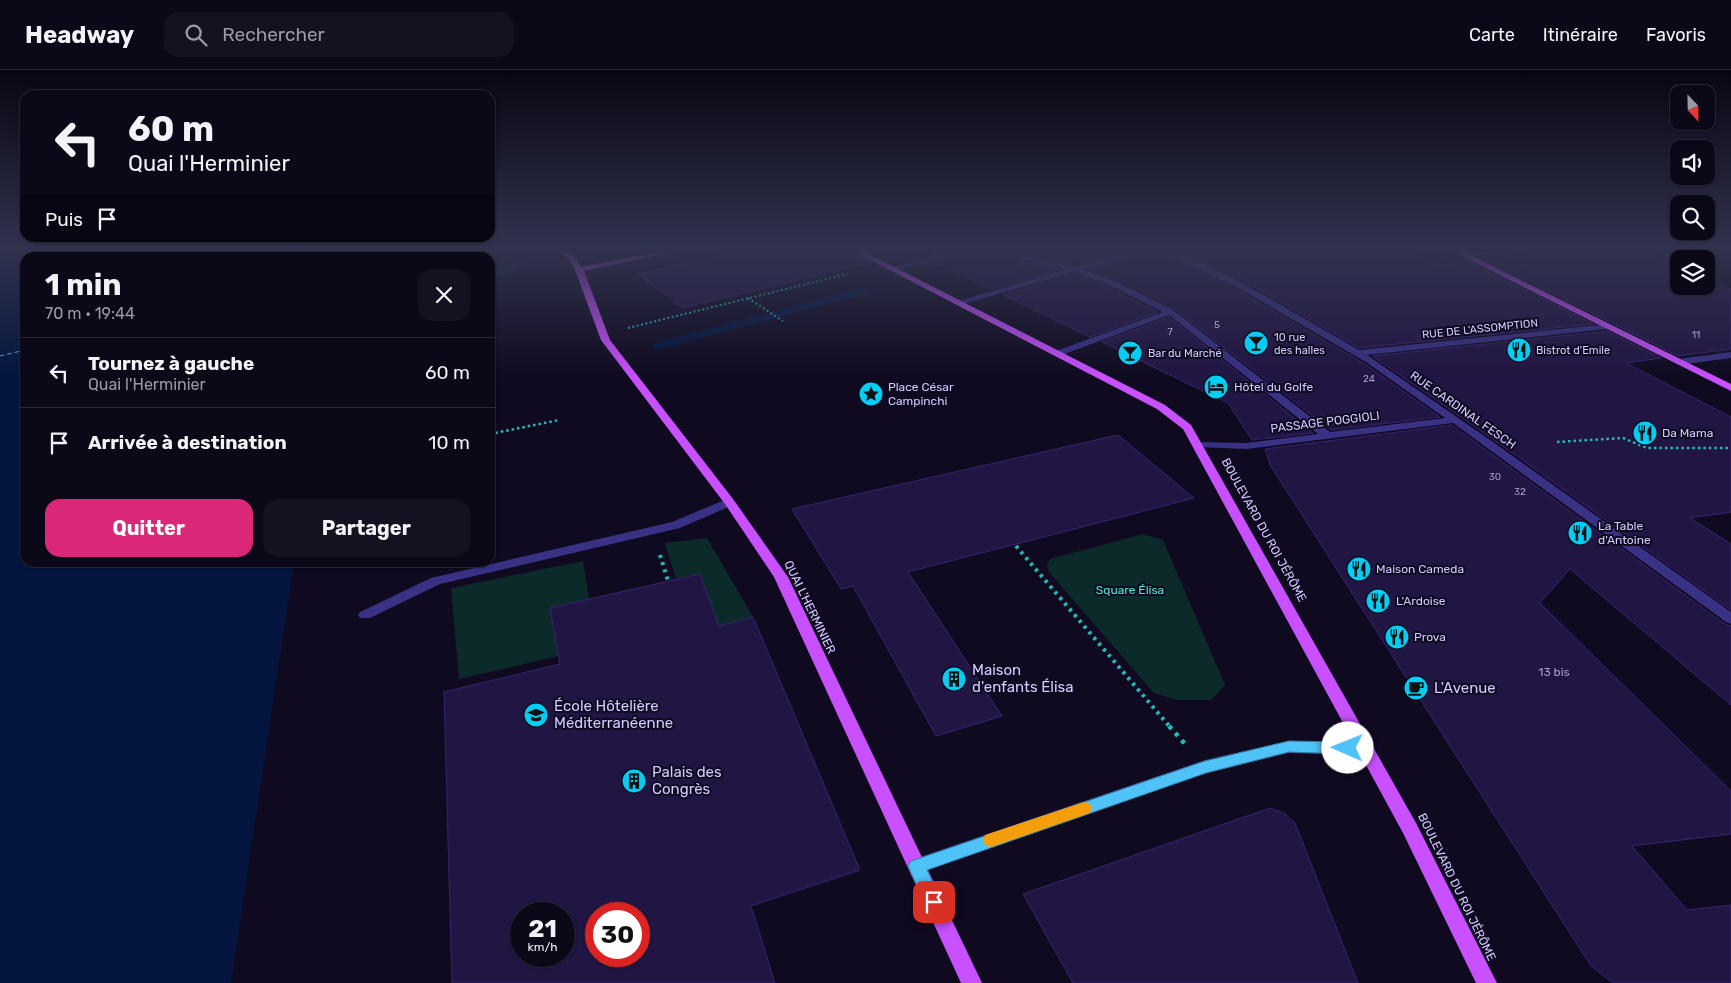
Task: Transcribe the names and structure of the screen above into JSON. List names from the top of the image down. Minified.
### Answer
{"streets":{"main road":["BOULEVARD DU ROI JÉRÔME","QUAI L'HERMINIER"],"street":["RUE DE L'ASSOMPTION","RUE CARDINAL FESCH","PASSAGE POGGIOLI"]},"crossings":[["RUE DE L'ASSOMPTION","RUE CARDINAL FESCH"],["RUE CARDINAL FESCH","PASSAGE POGGIOLI"],["PASSAGE POGGIOLI","BOULEVARD DU ROI JÉRÔME"]],"parks":["Square Élisa"],"places":{"bar":["10 rue des halles","Bar du Marché"],"restaurant":["Bistrot d'Emile","Da Mama","La Table d'Antoine","Maison Cameda","L'Ardoise","Prova"],"hotel":["Hôtel du Golfe"],"place":["Place César Campinchi"],"building":["Maison d'enfants Élisa","Palais des Congrès"],"cafe":["L'Avenue"],"school or university":["École Hôtelière Méditerranéenne"]},"house_numbers":["5","7","11","24","30","32","13 bis"],"north":"bottom","page":{"header":"Headway","search":"Rechercher","nav":["Carte","Itinéraire","Favoris"],"turn":["60 m","Quai l'Herminier"],"then":"Puis","heading":["1 min","70 m · 19:44"],"list":[{"name":"Tournez à gauche","note":"Quai l'Herminier","value":"60 m"},{"name":"Arrivée à destination","value":"10 m"}],"buttons":["Quitter","Partager"],"speed":"21 km/h","limit":"30"}}
